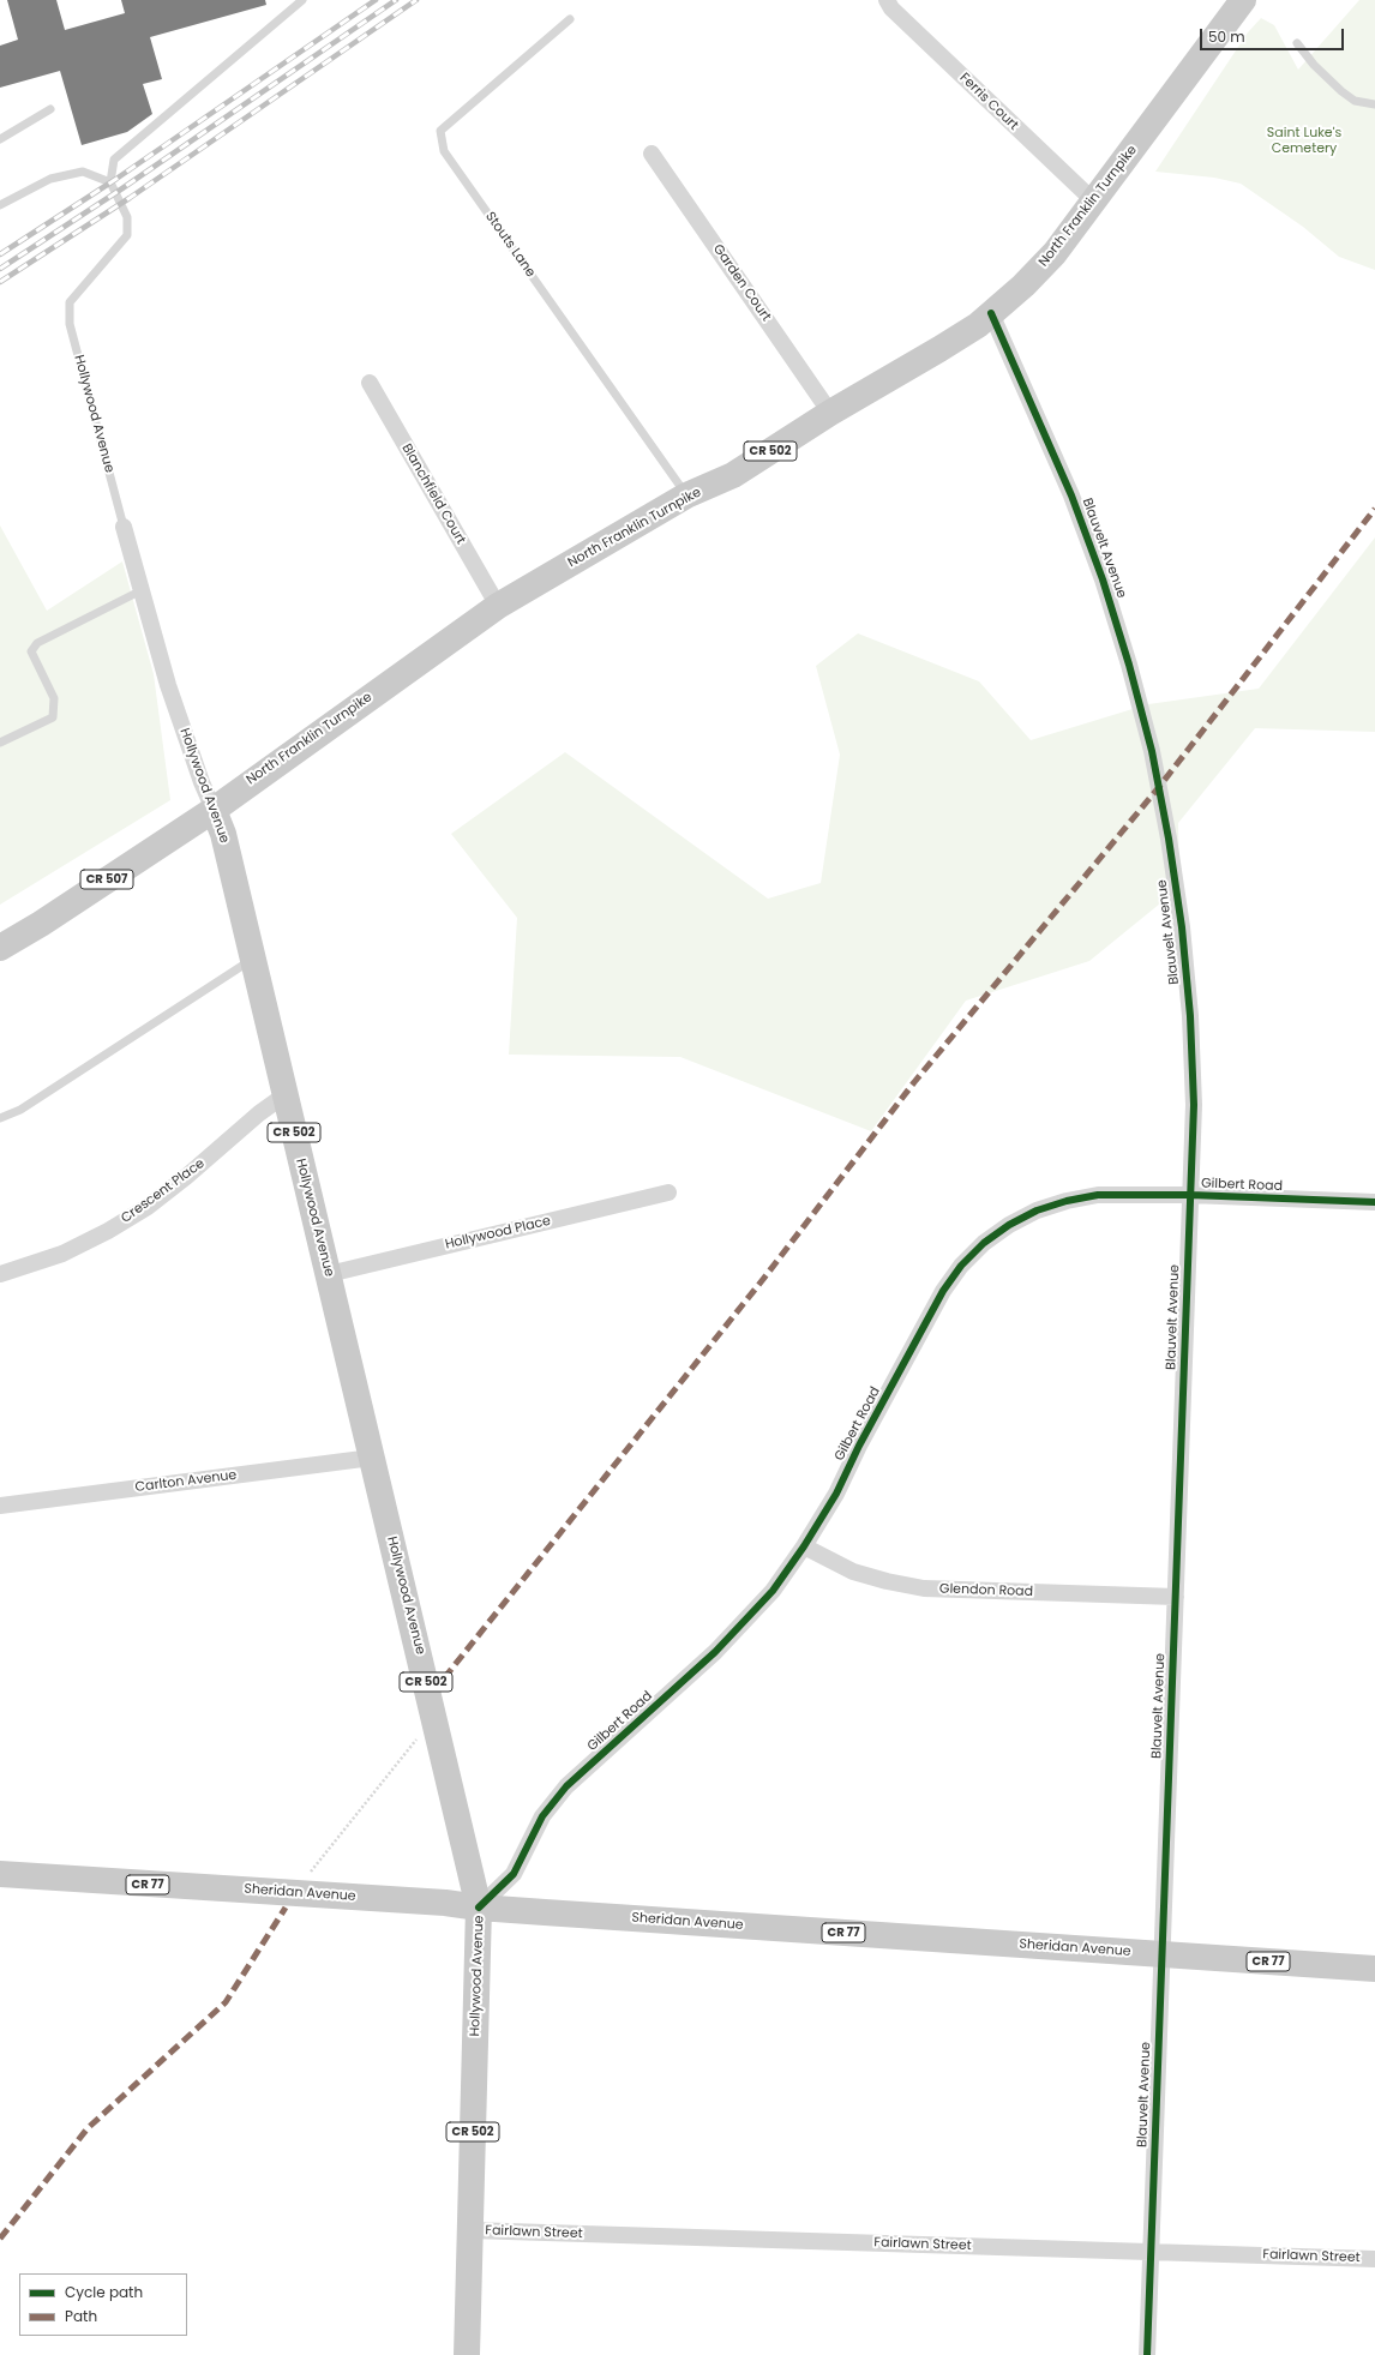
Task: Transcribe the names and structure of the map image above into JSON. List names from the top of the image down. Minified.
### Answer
{"streets":{"main road":["North Franklin Turnpike","Hollywood Avenue","CR 502","CR 507","CR 77","Sheridan Avenue"],"street":["Ferris Court","Garden Court","Blanchfield Court","Blauvelt Avenue","Gilbert Road","Crescent Place","Hollywood Place","Carlton Avenue","Glendon Road","Fairlawn Street"],"lane":["Stouts Lane"]},"crossings":[["Ferris Court","North Franklin Turnpike"],["North Franklin Turnpike","Stouts Lane"],["North Franklin Turnpike","Garden Court"],["North Franklin Turnpike","Hollywood Avenue"],["North Franklin Turnpike","Blanchfield Court"],["North Franklin Turnpike","Blauvelt Avenue"],["Hollywood Avenue","Gilbert Road"],["Hollywood Avenue","Crescent Place"],["Hollywood Avenue","Hollywood Place"],["Hollywood Avenue","Carlton Avenue"],["Hollywood Avenue","Sheridan Avenue"],["Hollywood Avenue","Fairlawn Street"],["Blauvelt Avenue","Gilbert Road"],["Blauvelt Avenue","Glendon Road"],["Blauvelt Avenue","Sheridan Avenue"],["Blauvelt Avenue","Fairlawn Street"],["Gilbert Road","Glendon Road"],["Gilbert Road","Sheridan Avenue"]],"parks":["Saint Luke's Cemetery"],"legend":["Cycle path","Path"],"scale_bar":"50 m"}
